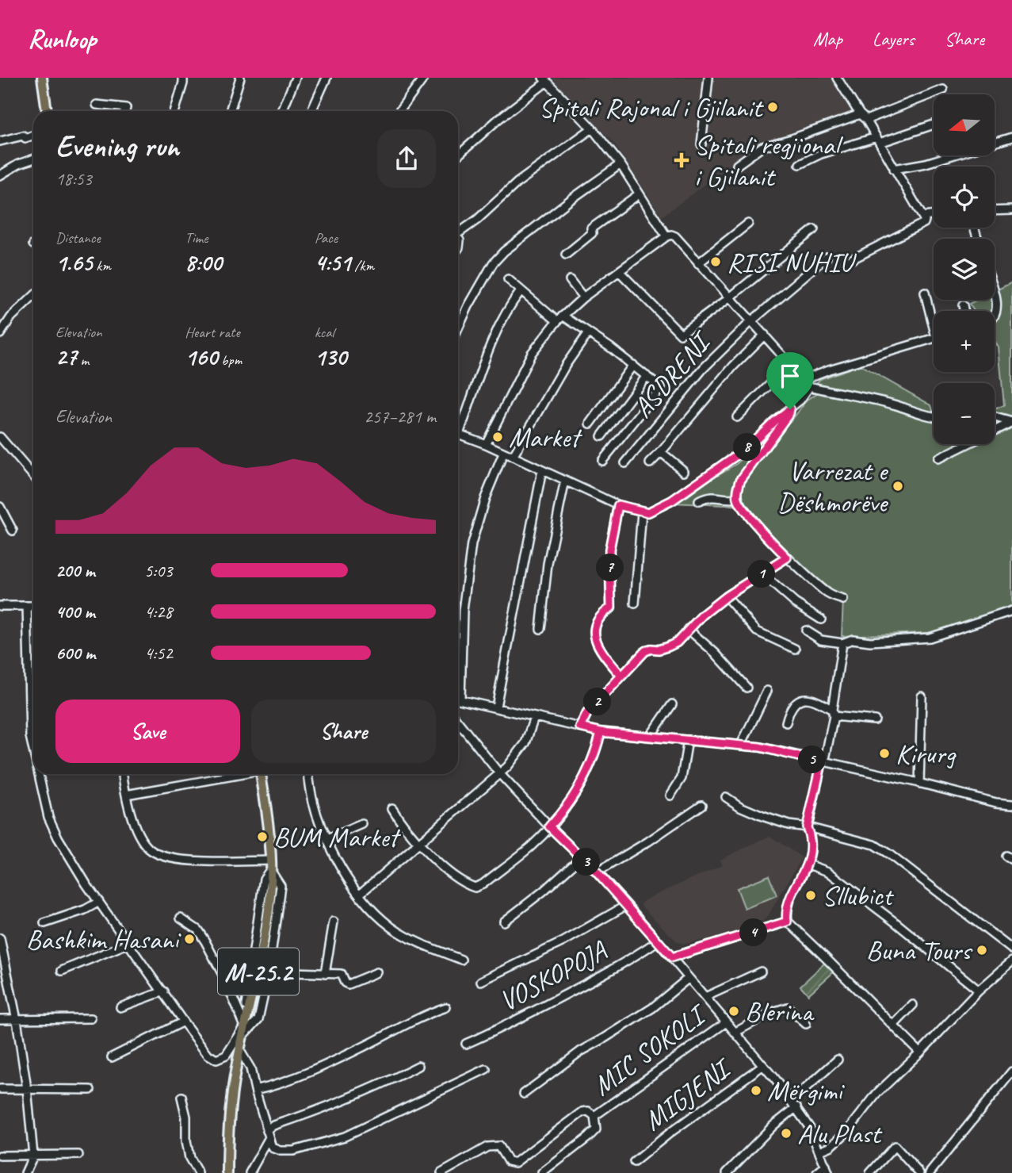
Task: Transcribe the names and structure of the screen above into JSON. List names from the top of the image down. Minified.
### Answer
{"streets":{"main road":["M-25.2"],"street":["ASDRENI","VOSKOPOJA","MIC SOKOLI","MIGJENI"]},"places":{"other":["Spitali Rajonal i Gjilanit","RISI NUHIU","Market","Varrezat e Dëshmorëve","Kirurg","BUM Market","Sllubict","Bashkim Hasani","Buna Tours","Blerina","Mërgimi","Alu Plast"],"health":["Spitali regjional i Gjilanit"]},"north":"left","page":{"header":"Runloop","nav":["Map","Layers","Share"],"map_buttons":["+","−"],"heading":["Evening run","18:53"],"stats":[["Distance","1.65 km"],["Time","8:00"],["Pace","4:51 /km"],["Elevation","27 m"],["Heart rate","160 bpm"],["kcal","130"]],"chart":["Elevation","257–281 m"],"pins":["8","7","1","2","5","3","4"],"list":[{"name":"200 m","note":"5:03"},{"name":"400 m","note":"4:28"},{"name":"600 m","note":"4:52"}],"buttons":["Save","Share"]}}
